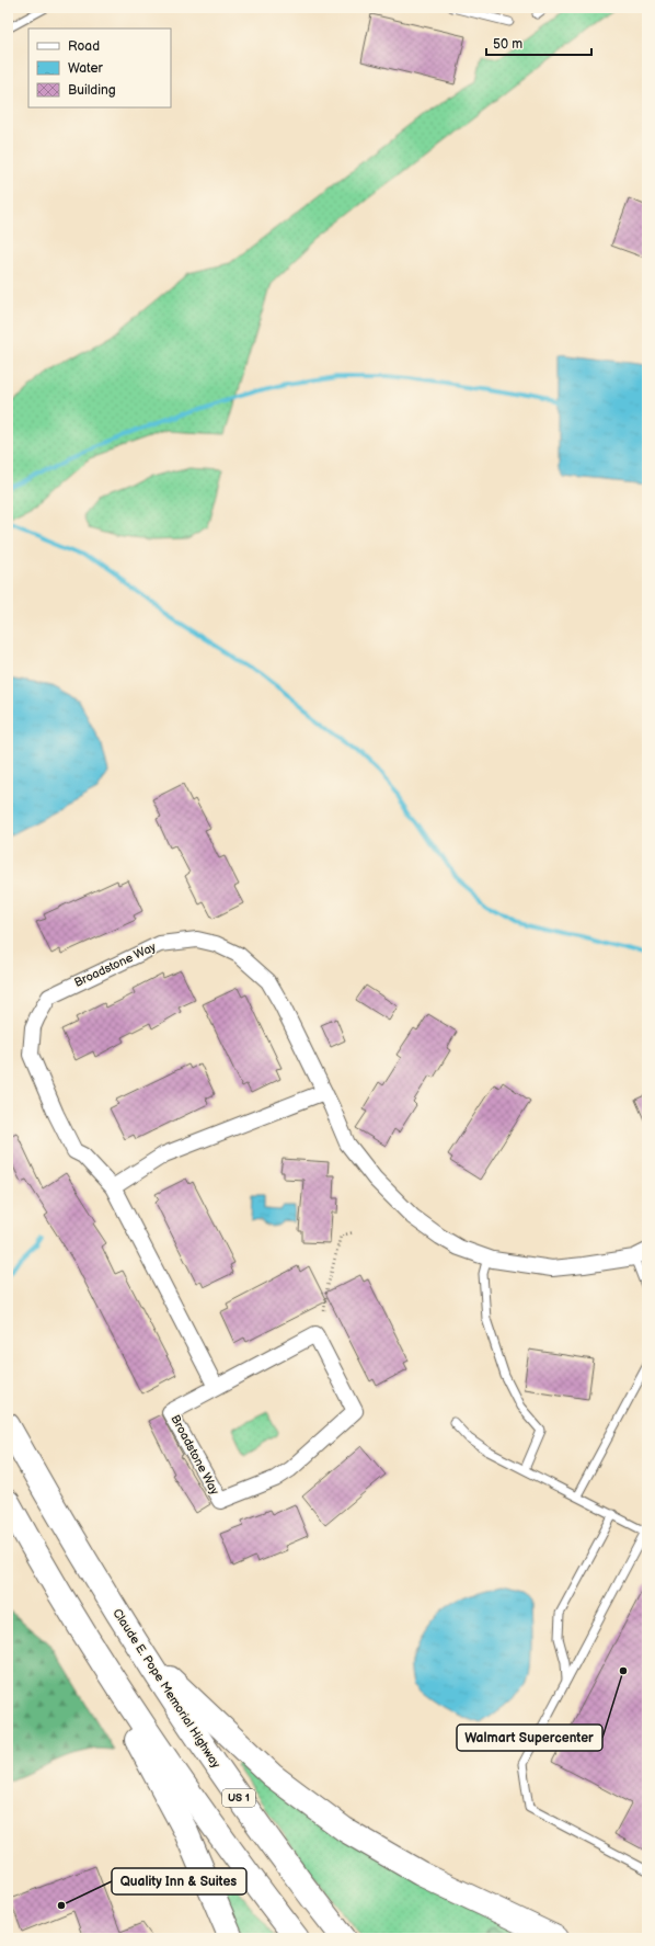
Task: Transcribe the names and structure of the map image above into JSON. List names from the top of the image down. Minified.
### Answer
{"streets":{"highway":["Claude E. Pope Memorial Highway","US 1"],"street":["Broadstone Way"]},"places":["Walmart Supercenter","Quality Inn & Suites"],"legend":["Road","Water","Building"],"scale_bar":"50 m"}
